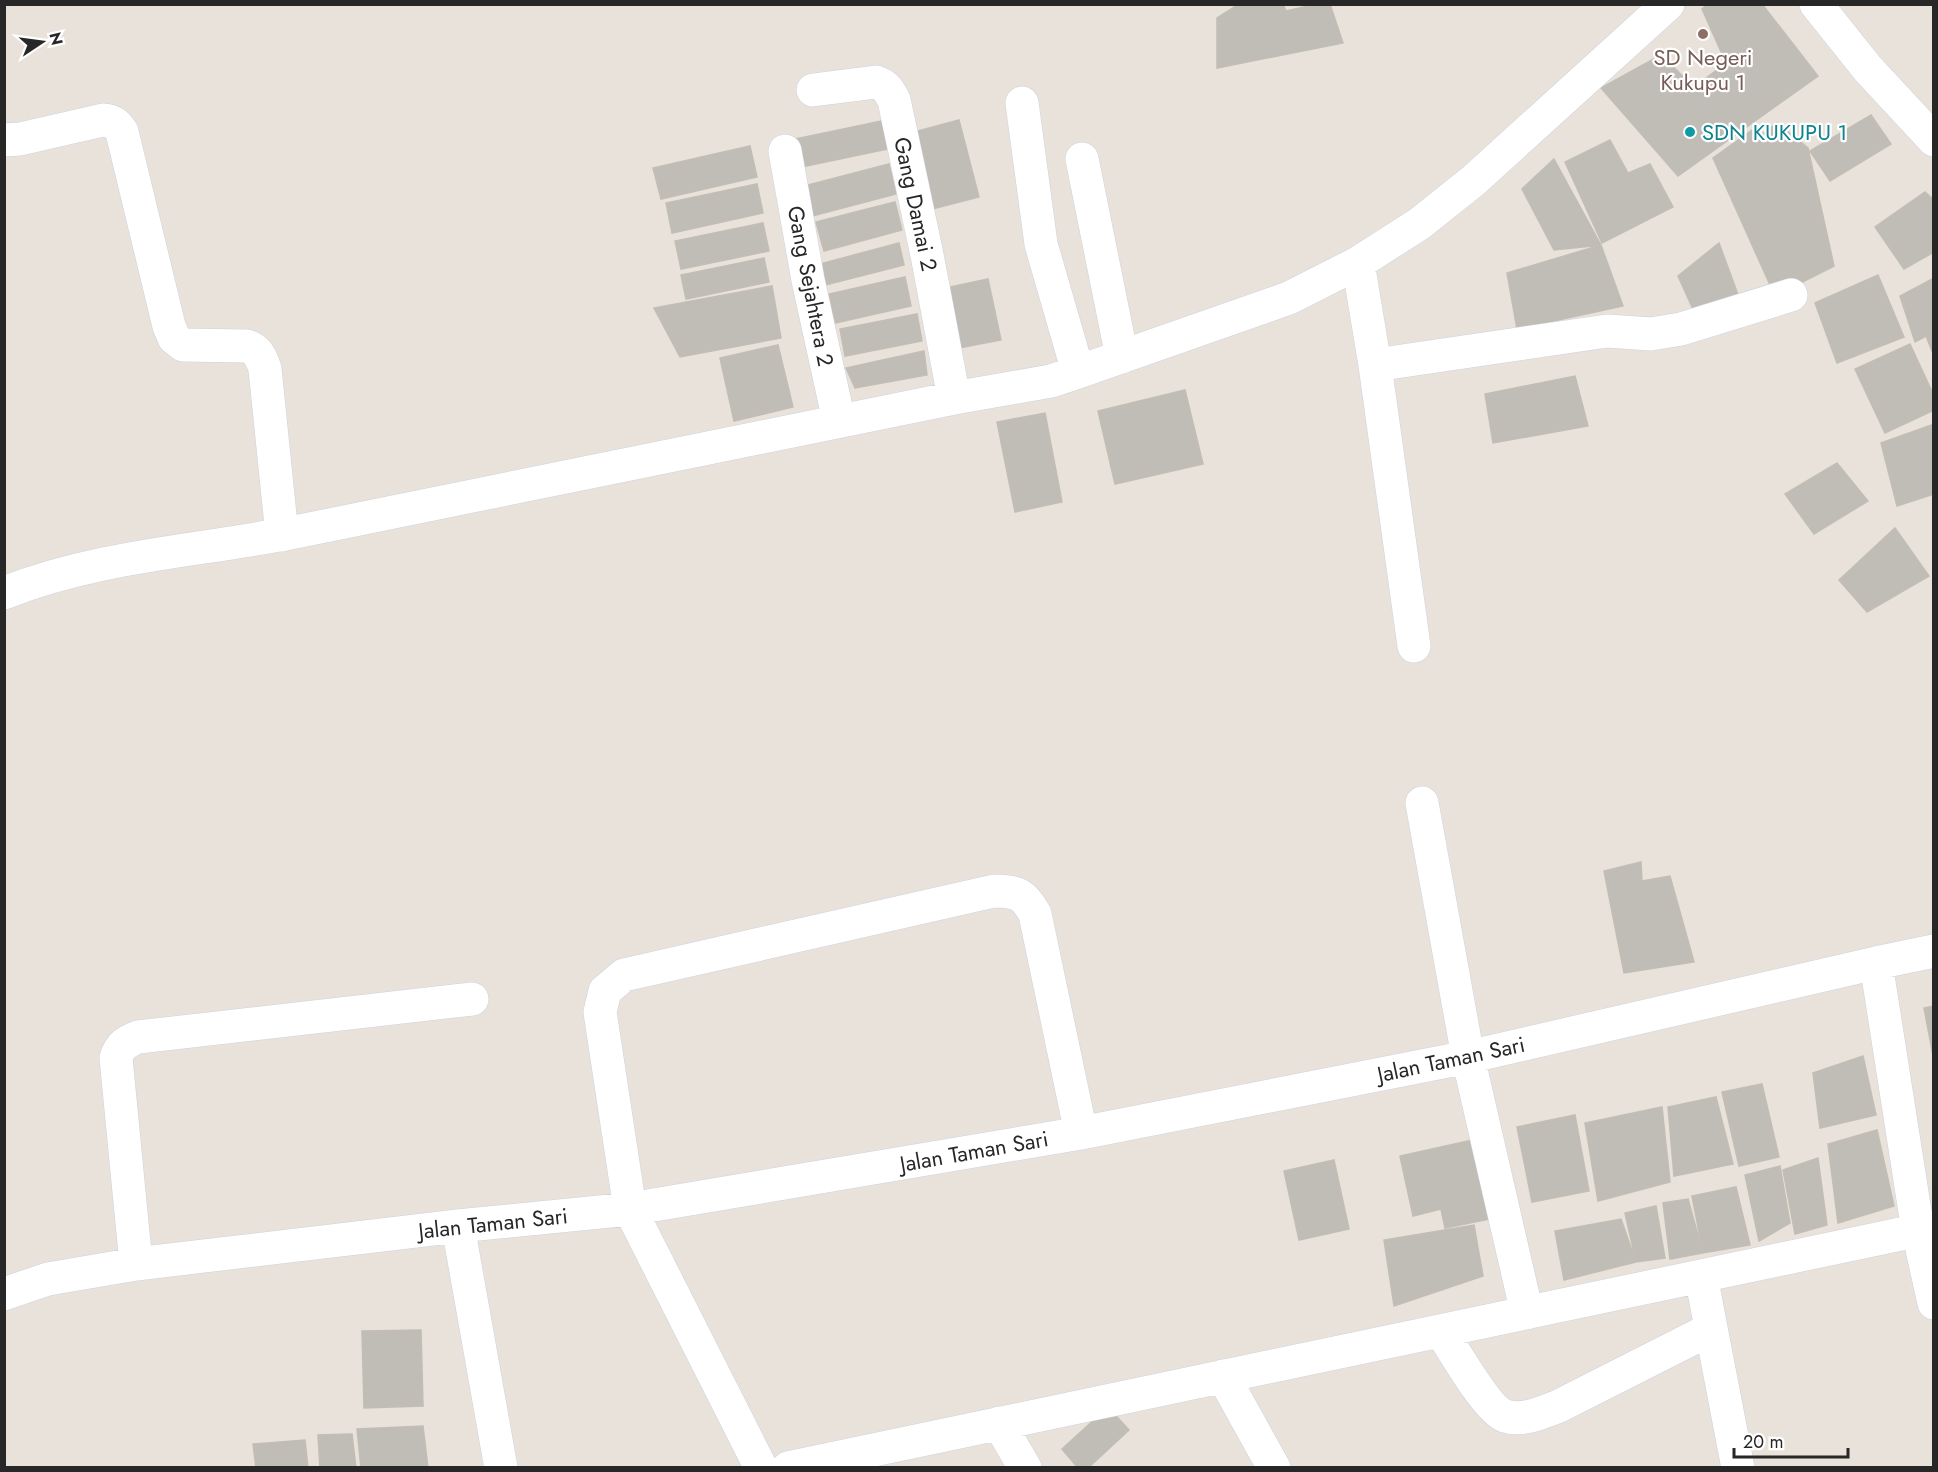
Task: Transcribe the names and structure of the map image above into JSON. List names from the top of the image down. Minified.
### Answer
{"streets":{"street":["Gang Damai 2","Gang Sejahtera 2","Jalan Taman Sari"]},"places":["SD Negeri Kukupu 1","SDN KUKUPU 1"],"scale_bar":"20 m","north":"right"}
